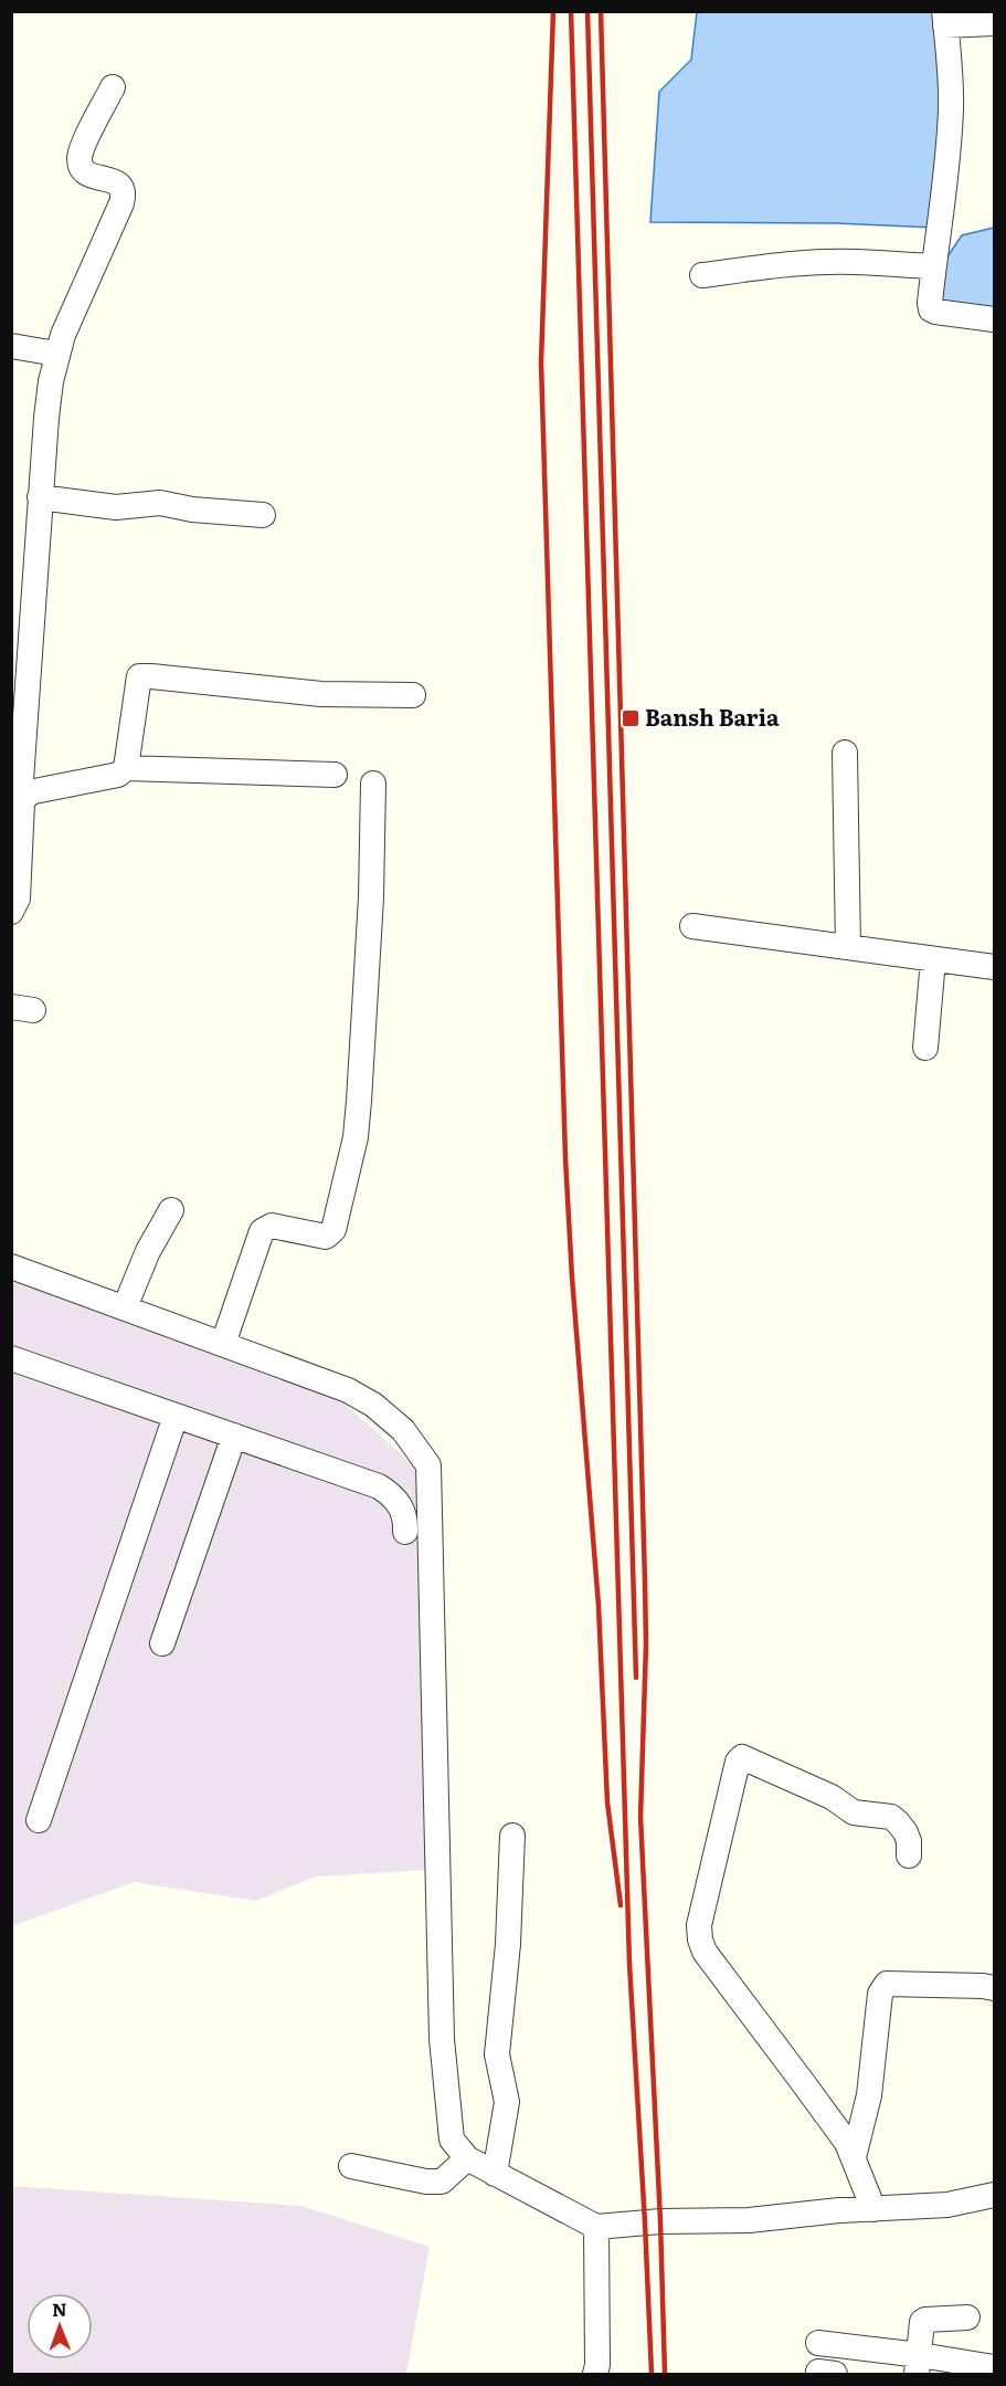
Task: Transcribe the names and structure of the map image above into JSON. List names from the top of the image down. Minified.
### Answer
{"places":{"transit":["Bansh Baria"]},"north":"top"}
